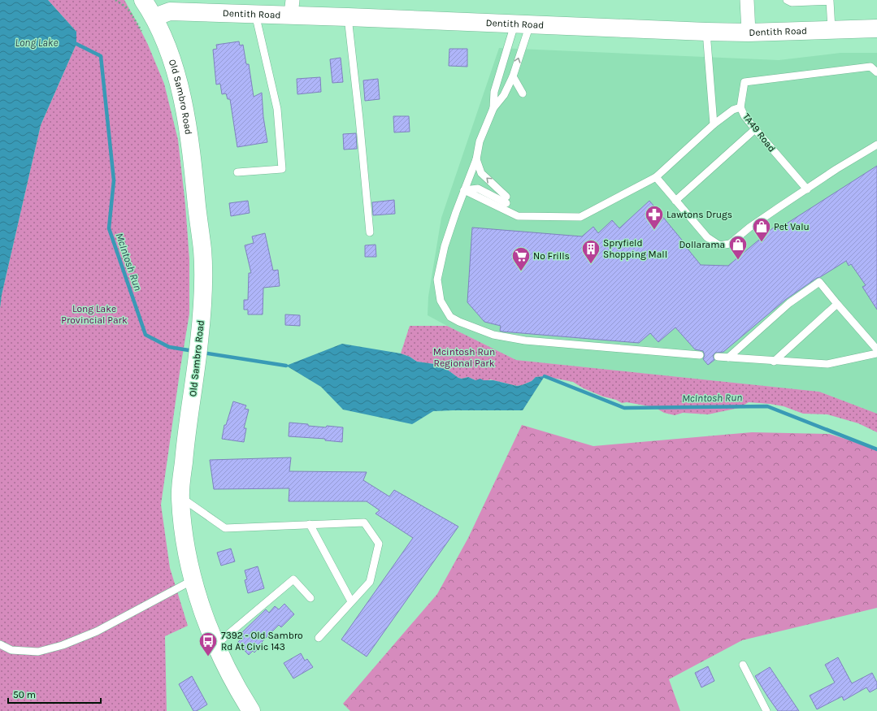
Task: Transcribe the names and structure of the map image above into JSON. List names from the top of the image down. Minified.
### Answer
{"streets":{"main road":["Dentith Road","Old Sambro Road"],"lane":["TA49 Road"]},"crossings":[["Dentith Road","Old Sambro Road"]],"water":["Long Lake","McIntosh Run"],"parks":["Long Lake Provincial Park","Mcintosh Run Regional Park"],"places":{"pharmacy":["Lawtons Drugs"],"shop":["Pet Valu","Dollarama"],"building":["Spryfield Shopping Mall"],"supermarket":["No Frills"],"bus stop":["7392 - Old Sambro Rd At Civic 143"]},"scale_bar":"50 m"}
